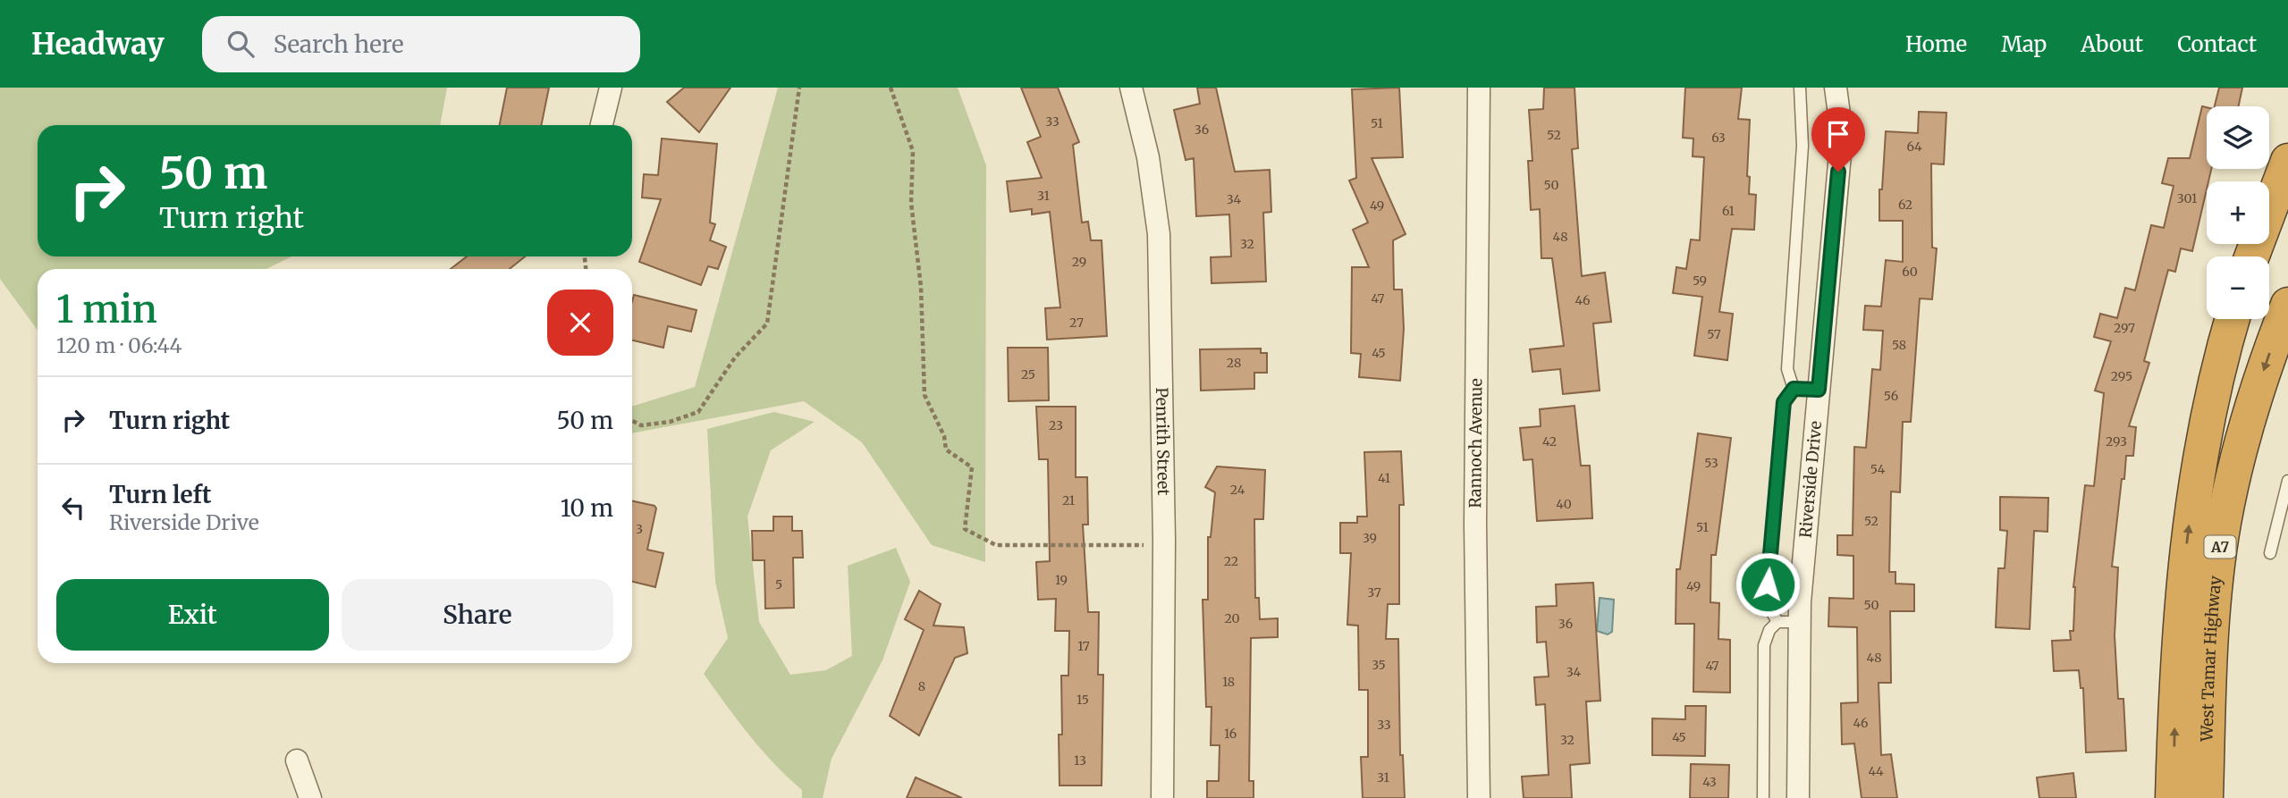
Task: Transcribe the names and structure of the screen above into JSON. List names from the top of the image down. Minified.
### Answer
{"streets":{"highway":["A7","West Tamar Highway"],"street":["Penrith Street","Rannoch Avenue","Riverside Drive"]},"house_numbers":["33","51","36","52","63","64","50","31","301","34","62","49","61","48","32","29","60","59","47","46","27","297","57","58","45","28","25","295","56","23","42","293","53","54","41","24","21","40","52","51","3","39","22","19","5","49","37","50","20","36","17","48","35","47","34","18","8","15","46","33","16","45","32","13","44","31","43"],"page":{"header":"Headway","search":"Search here","nav":["Home","Map","About","Contact"],"map_buttons":["+","−"],"turn":["50 m","Turn right"],"heading":["1 min","120 m · 06:44"],"list":[{"name":"Turn right","value":"50 m"},{"name":"Turn left","note":"Riverside Drive","value":"10 m"}],"buttons":["Exit","Share"]}}
